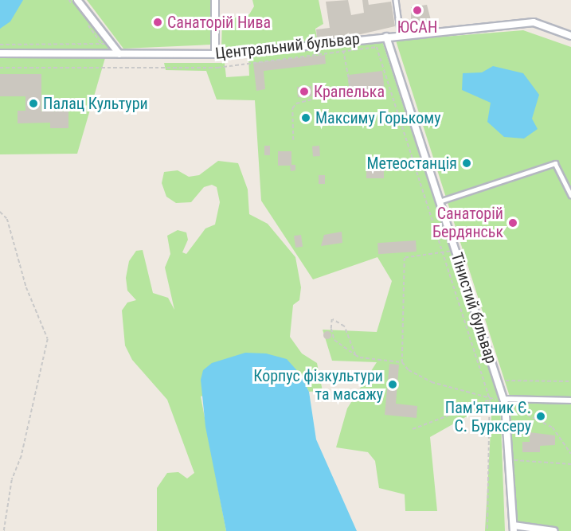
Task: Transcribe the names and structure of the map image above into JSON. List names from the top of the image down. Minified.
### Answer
{"streets":{"street":["Центральний бульвар","Тінистий бульвар"]},"crossings":[["Центральний бульвар","Тінистий бульвар"]],"places":["ЮСАН","Санаторій Нива","Крапелька","Палац Культури","Максиму Горькому","Метеостанція","Санаторій Бердянськ","Корпус фізкультури та масажу","Пам'ятник Є. С. Бурксеру"]}
